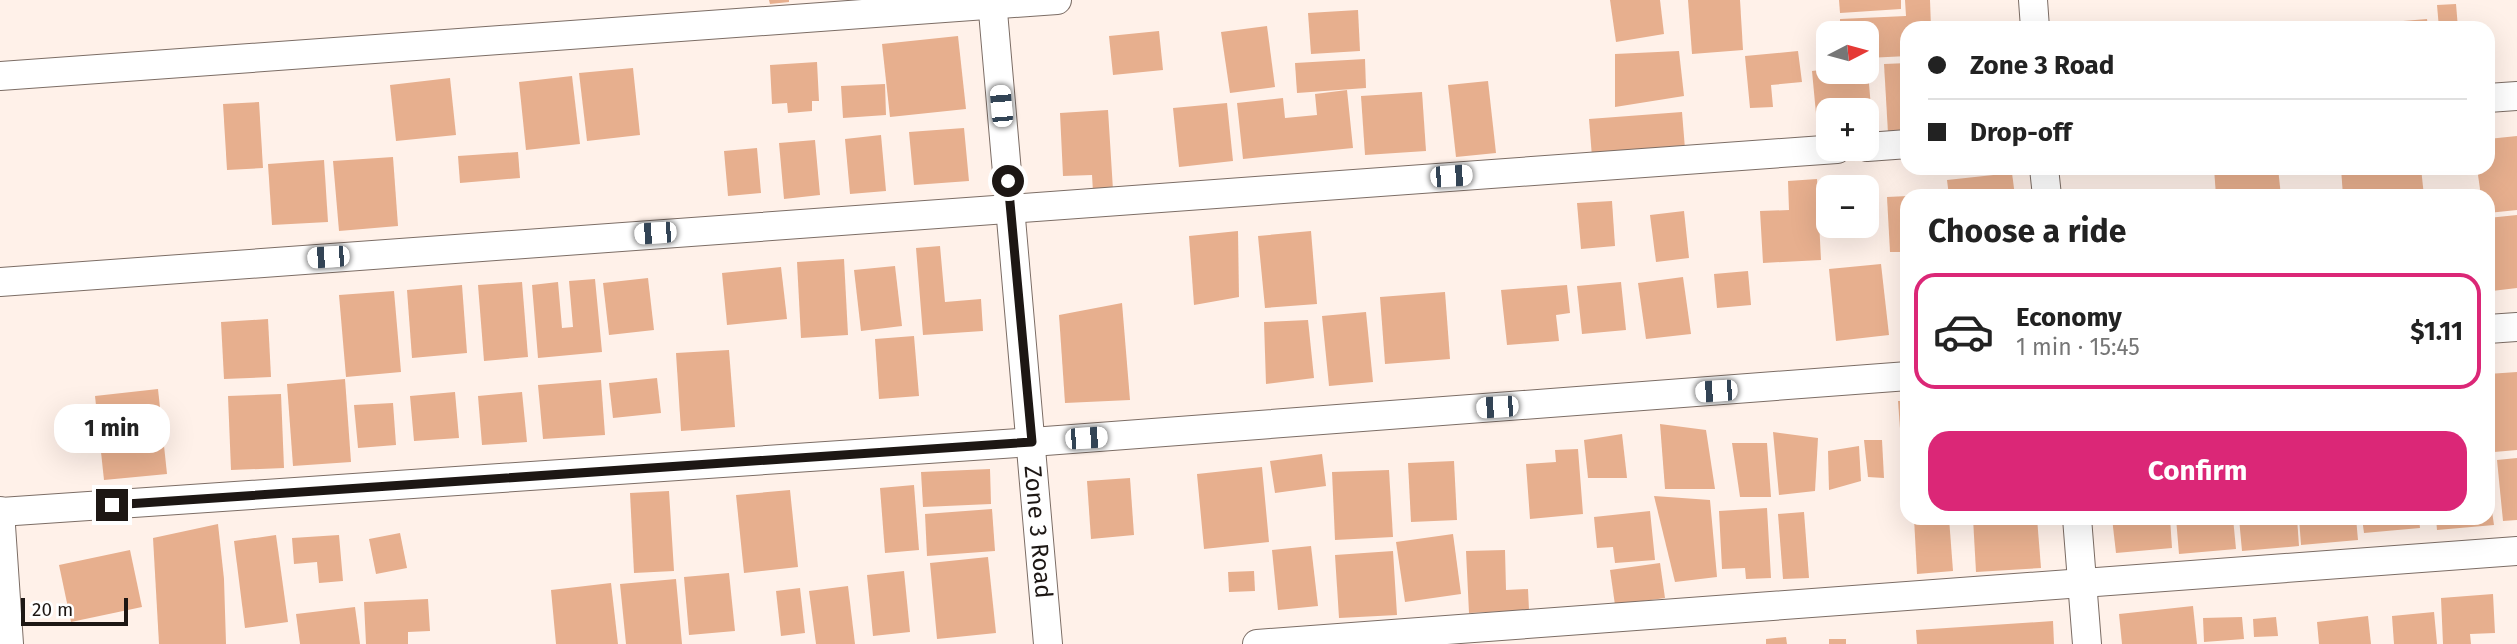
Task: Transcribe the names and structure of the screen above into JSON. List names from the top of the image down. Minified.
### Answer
{"streets":{"street":["Zone 3 Road"]},"scale_bar":"20 m","north":"right","page":{"map_buttons":["+","−"],"banner":["Zone 3 Road","Drop-off"],"heading":"Choose a ride","list":[{"name":"Economy","note":"1 min · 15:45","value":"$1.11"}],"bubble":"1 min","buttons":"Confirm","scale":"20 m"}}
